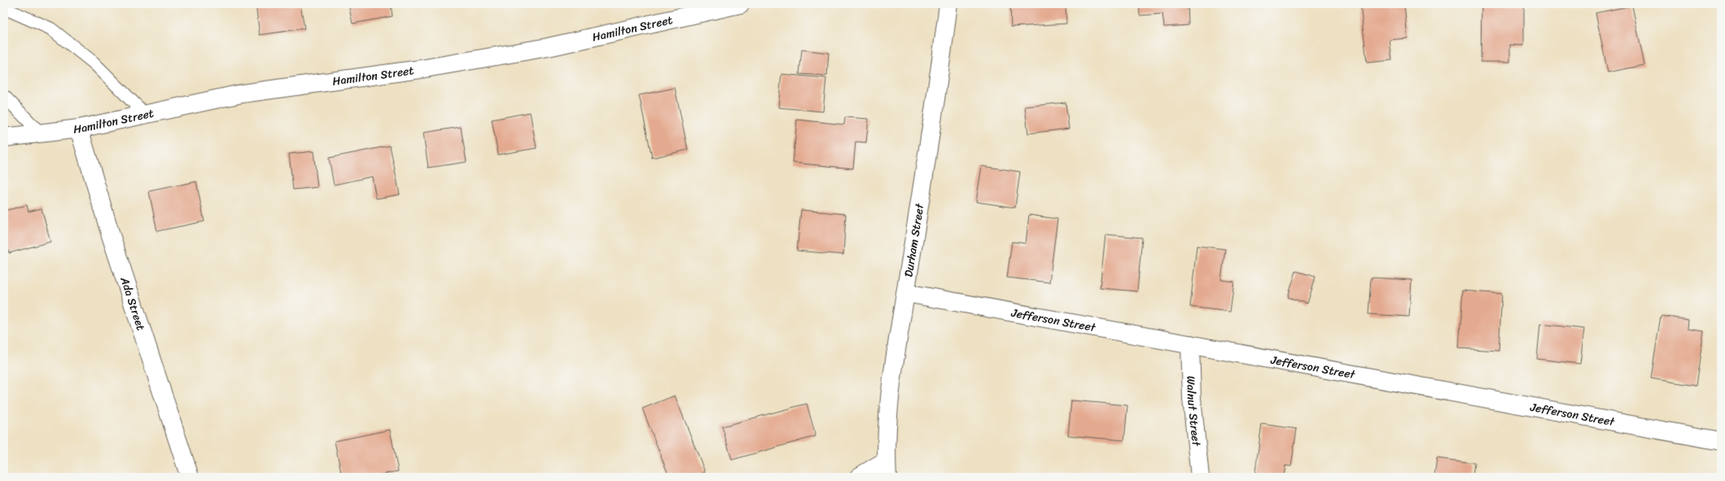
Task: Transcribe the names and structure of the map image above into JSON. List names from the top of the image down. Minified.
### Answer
{"streets":{"street":["Hamilton Street","Durham Street","Ada Street","Jefferson Street","Walnut Street"]},"crossings":[["Hamilton Street","Ada Street"],["Durham Street","Jefferson Street"],["Jefferson Street","Walnut Street"]]}
